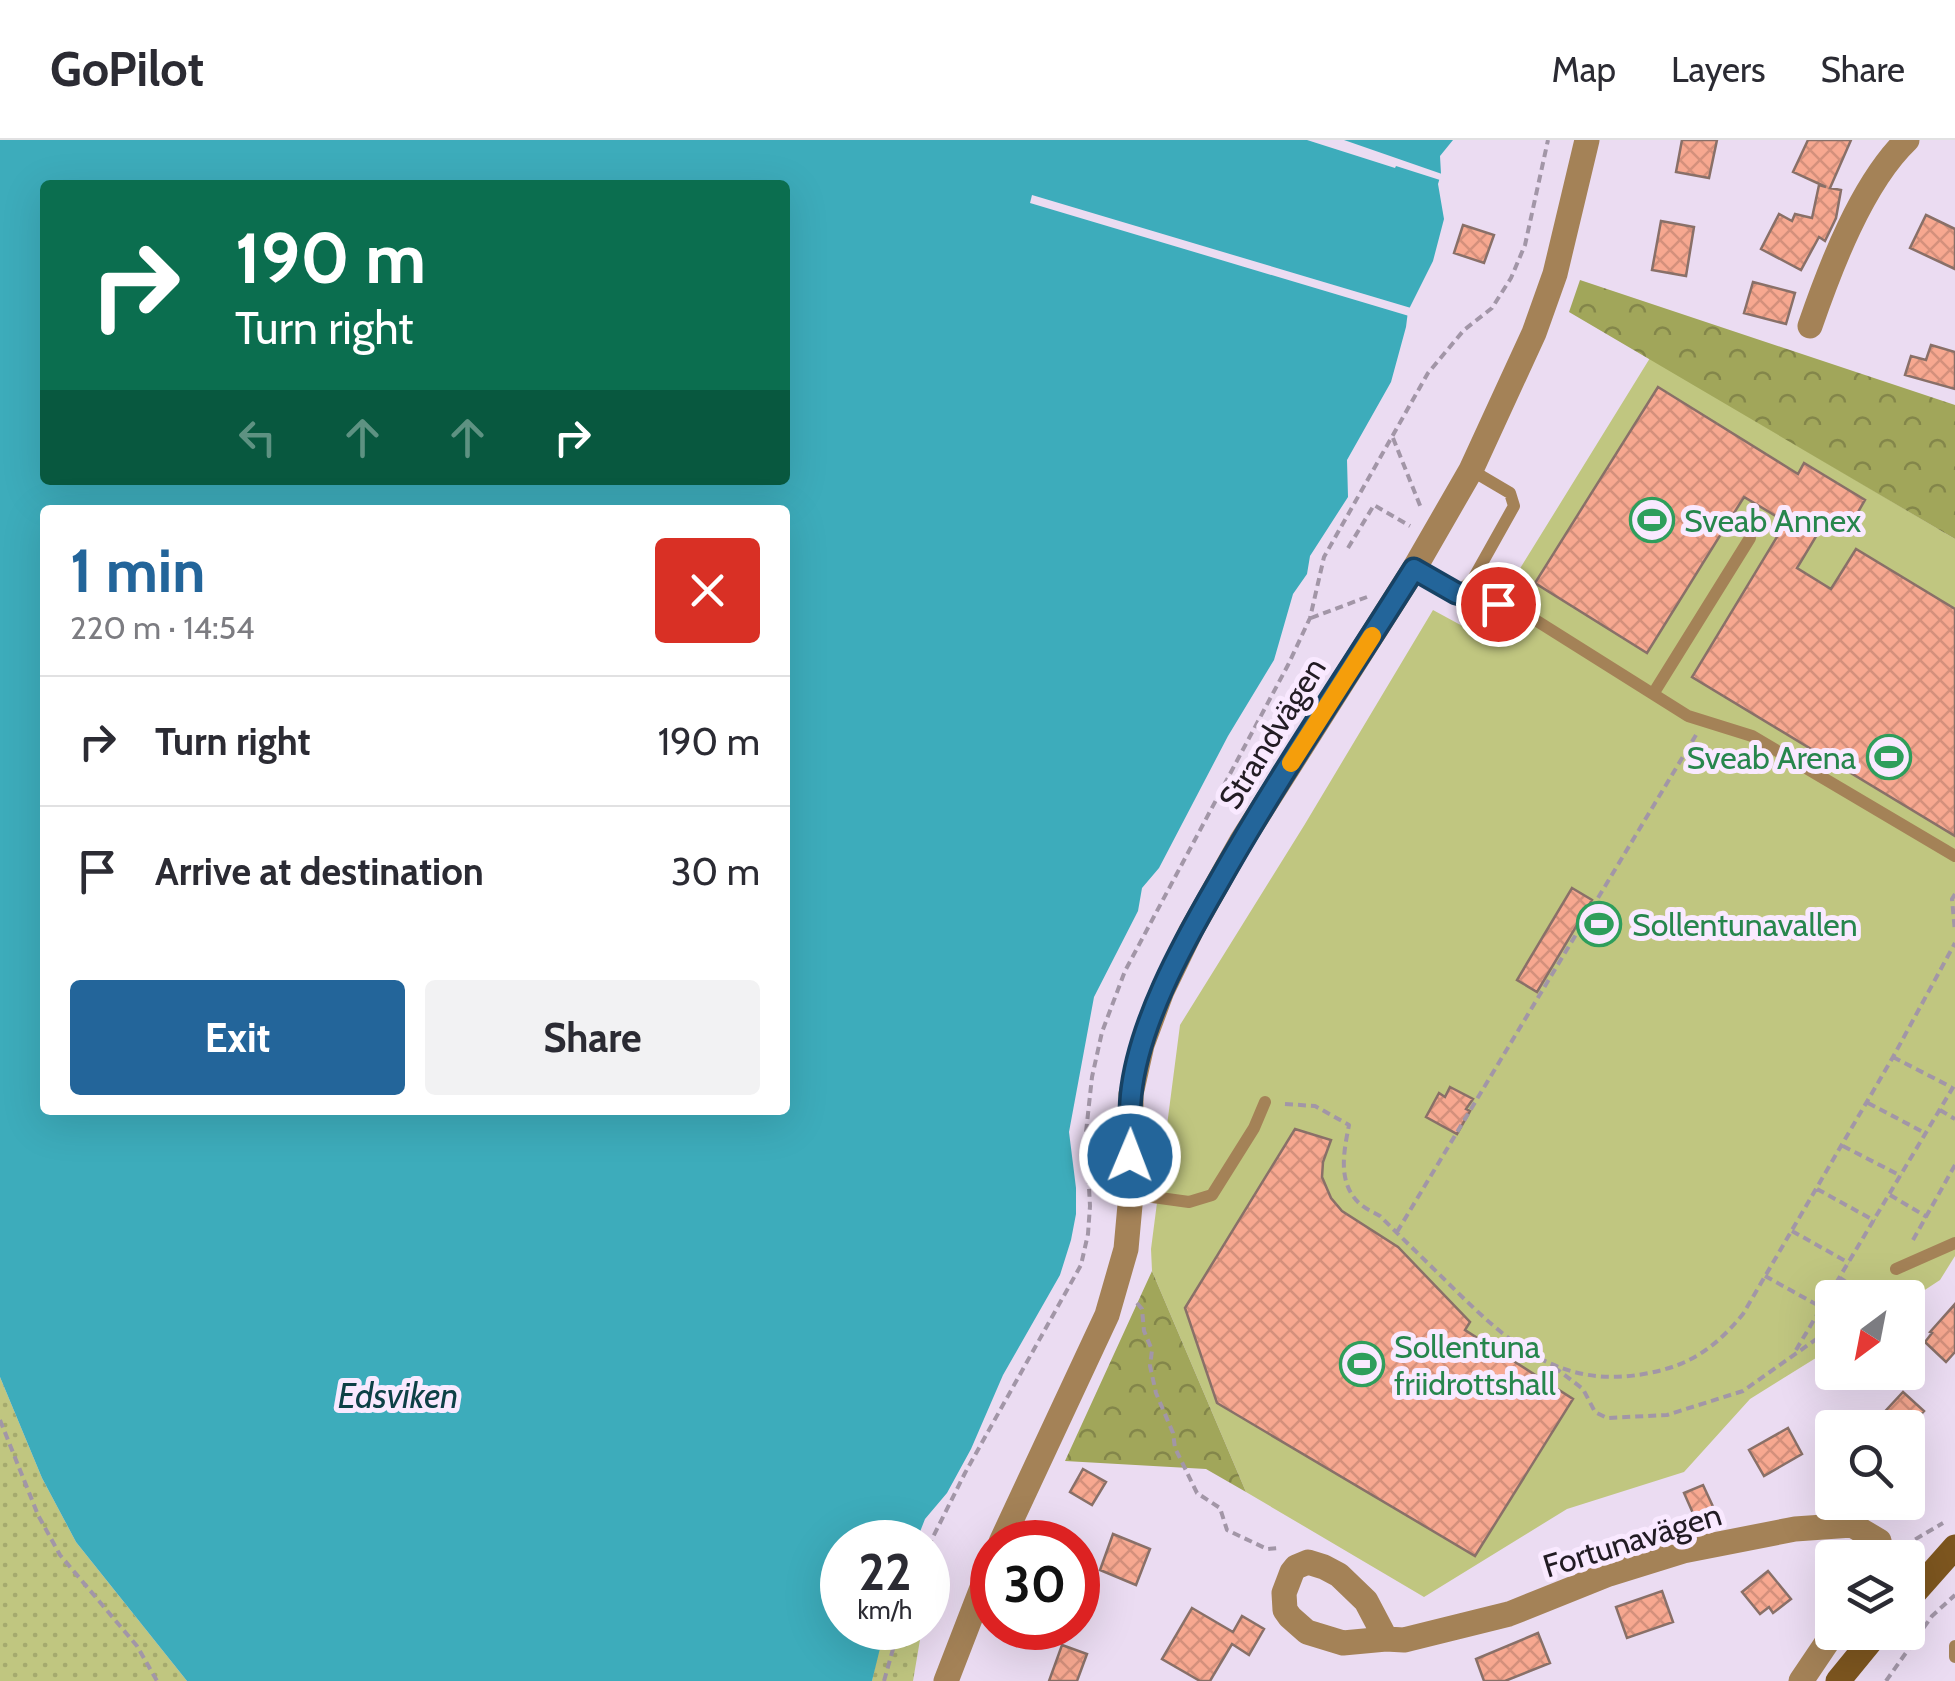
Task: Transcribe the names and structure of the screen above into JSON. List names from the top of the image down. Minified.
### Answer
{"streets":{"street":["Strandvägen","Fortunavägen"]},"water":["Edsviken"],"places":{"sports":["Sveab Annex","Sveab Arena","Sollentunavallen","Sollentuna friidrottshall"]},"north":"bottom left","page":{"header":"GoPilot","nav":["Map","Layers","Share"],"turn":["190 m","Turn right"],"heading":["1 min","220 m · 14:54"],"list":[{"name":"Turn right","value":"190 m"},{"name":"Arrive at destination","value":"30 m"}],"buttons":["Exit","Share"],"speed":"22 km/h","limit":"30"}}
